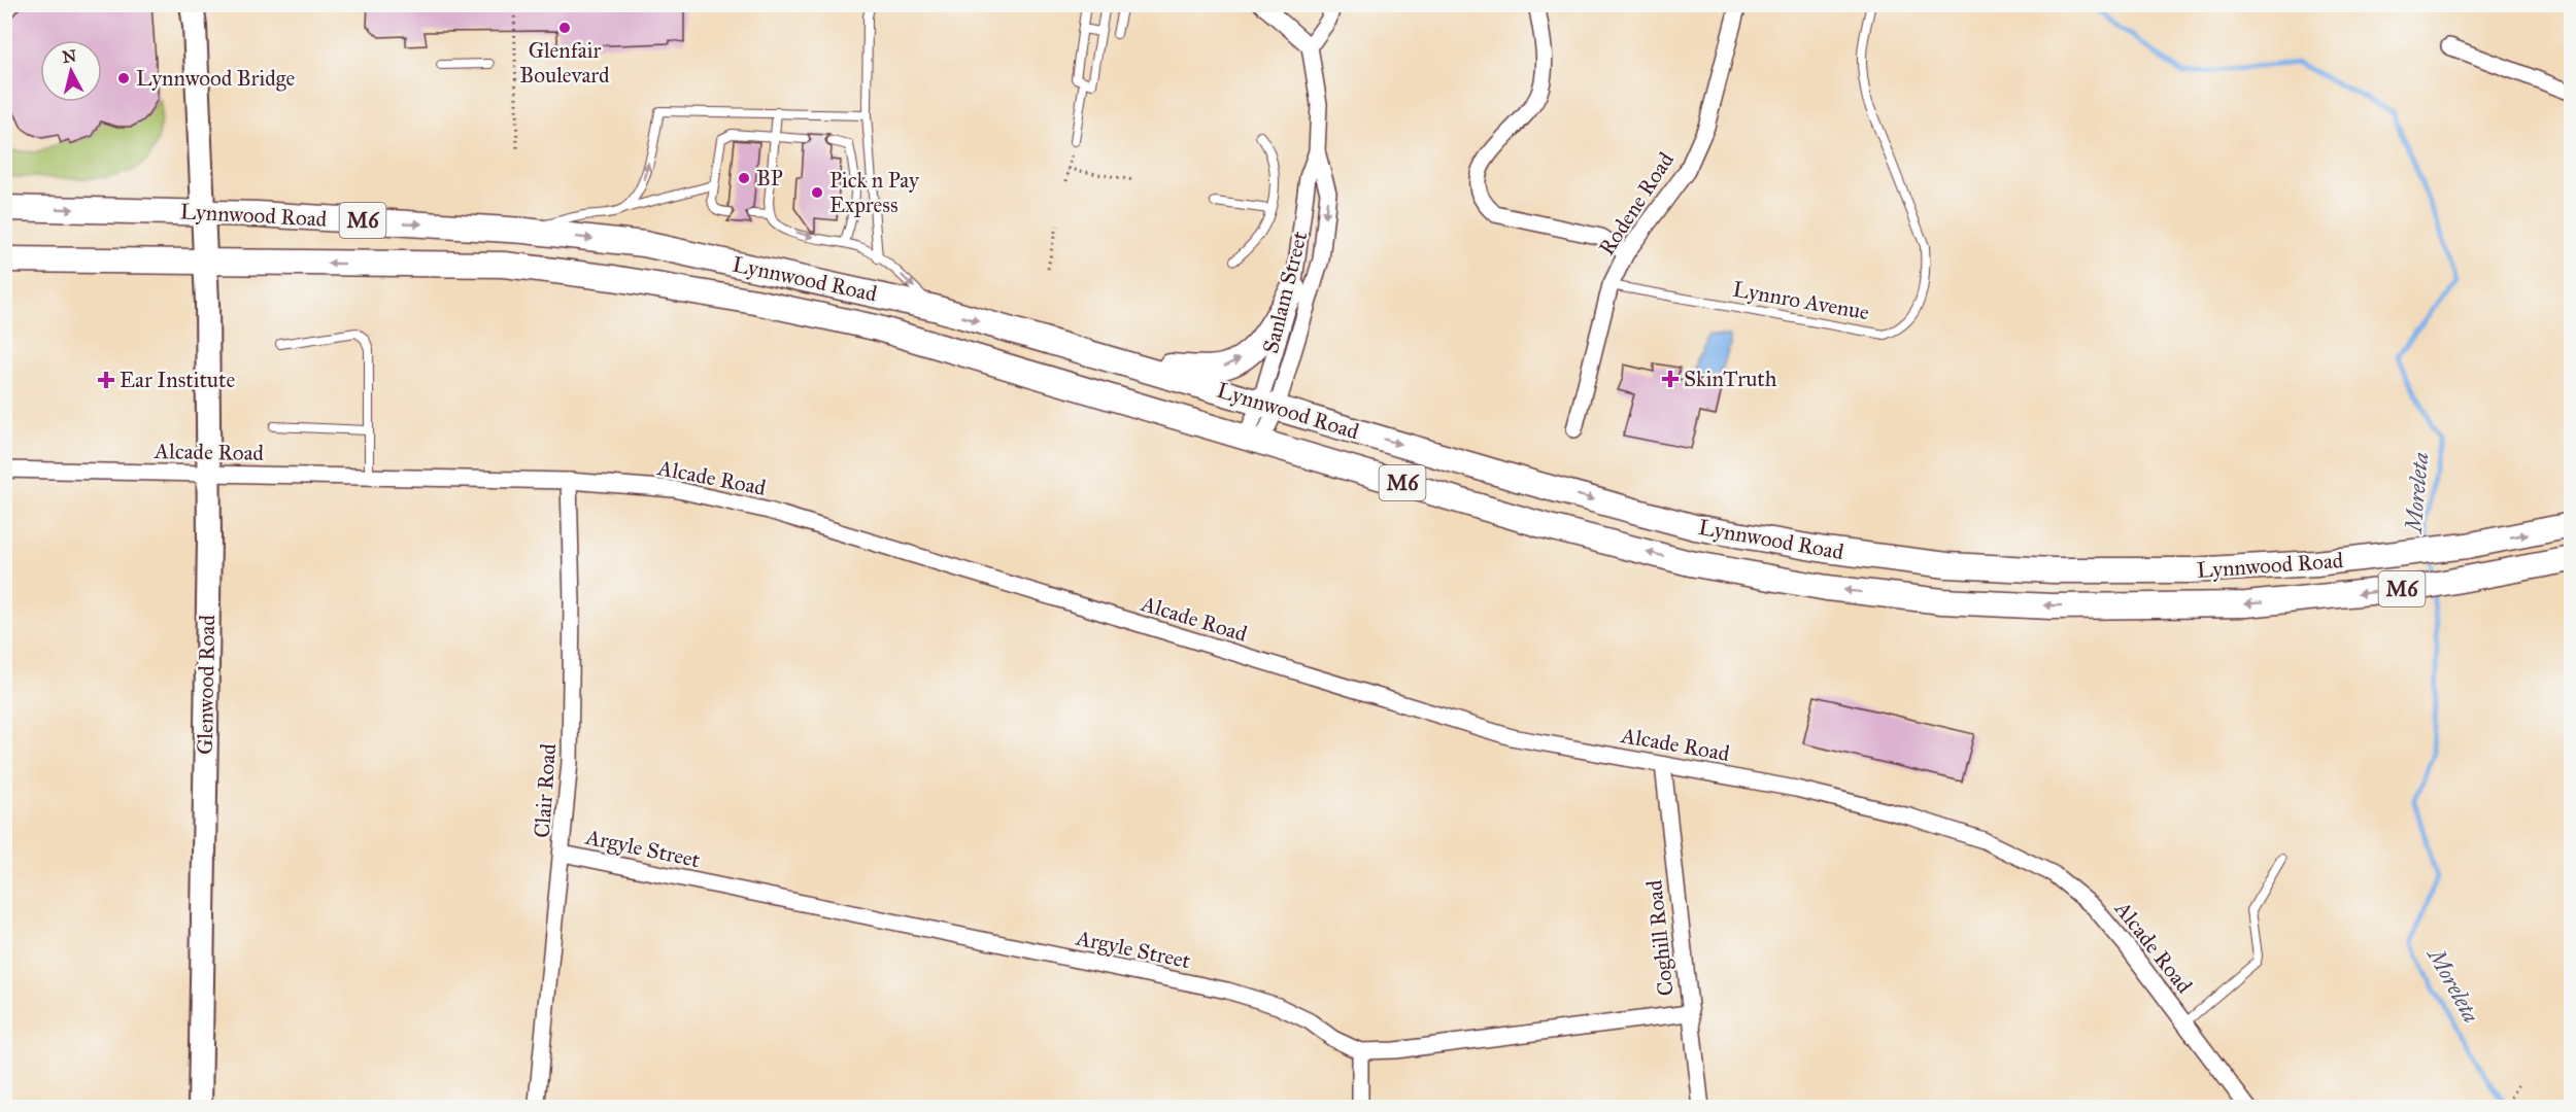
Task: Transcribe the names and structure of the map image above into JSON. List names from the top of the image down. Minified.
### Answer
{"streets":{"main road":["Lynnwood Road","M6"],"street":["Rodene Road","Sanlam Street","Alcade Road","Glenwood Road","Clair Road","Argyle Street","Coghill Road"],"lane":["Lynnro Avenue"]},"crossings":[["Rodene Road","Lynnro Avenue"],["Lynnwood Road","Sanlam Street"],["Lynnwood Road","Glenwood Road"],["Alcade Road","Glenwood Road"],["Alcade Road","Clair Road"],["Alcade Road","Coghill Road"],["Clair Road","Argyle Street"],["Argyle Street","Coghill Road"]],"water":["Moreleta"],"places":{"other":["Glenfair Boulevard","Lynnwood Bridge","BP","Pick n Pay Express"],"health":["SkinTruth","Ear Institute"]},"north":"top"}
